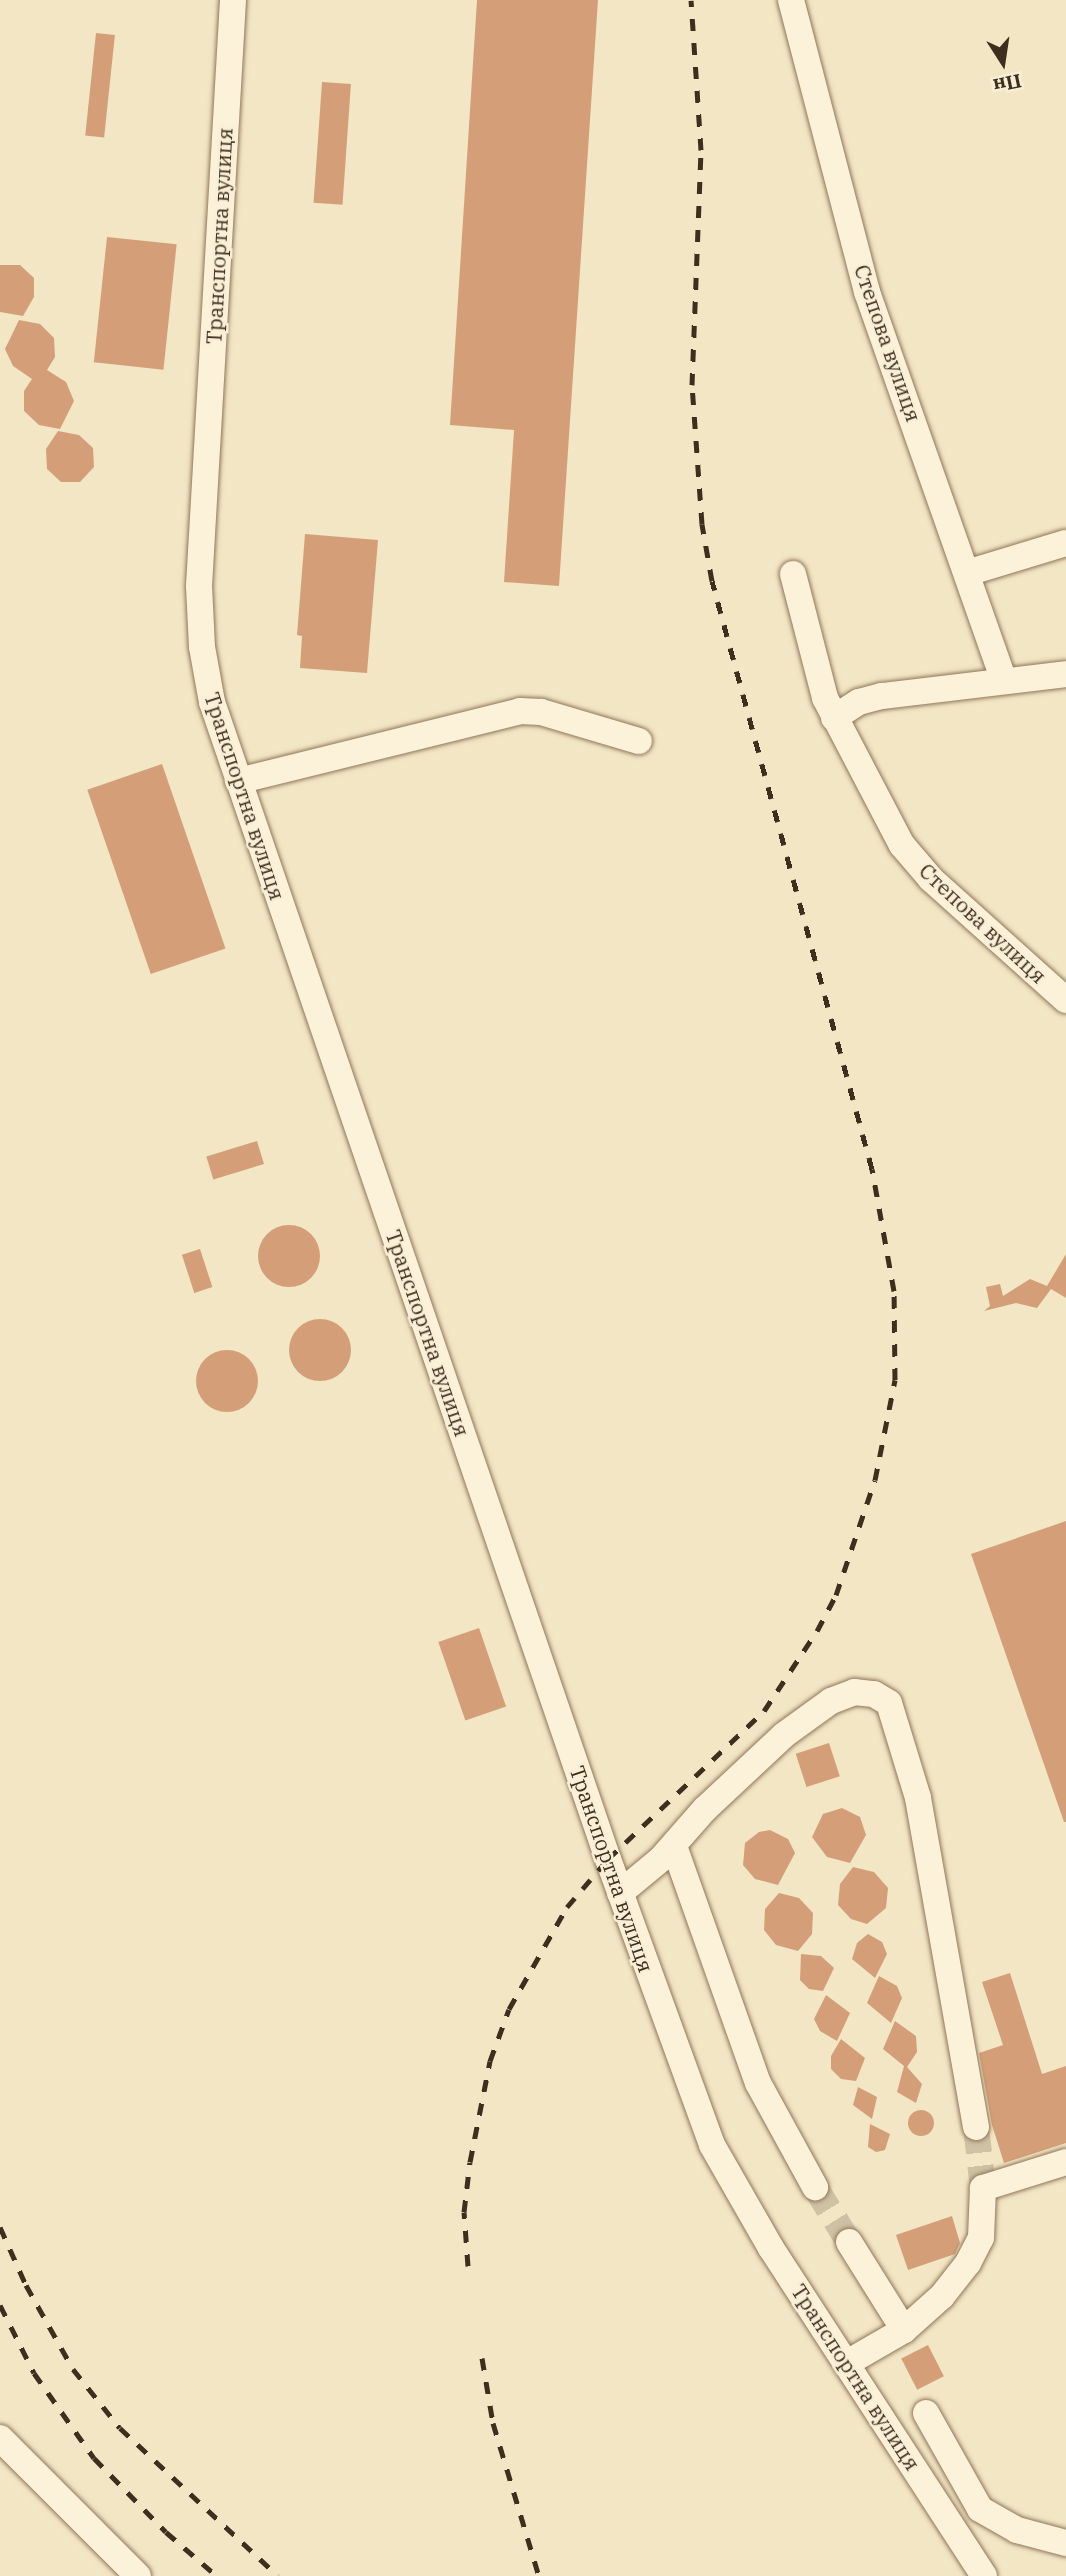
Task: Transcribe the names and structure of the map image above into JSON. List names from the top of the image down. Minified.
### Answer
{"streets":{"street":["Транспортна вулиця","Степова вулиця"]},"north":"bottom"}
